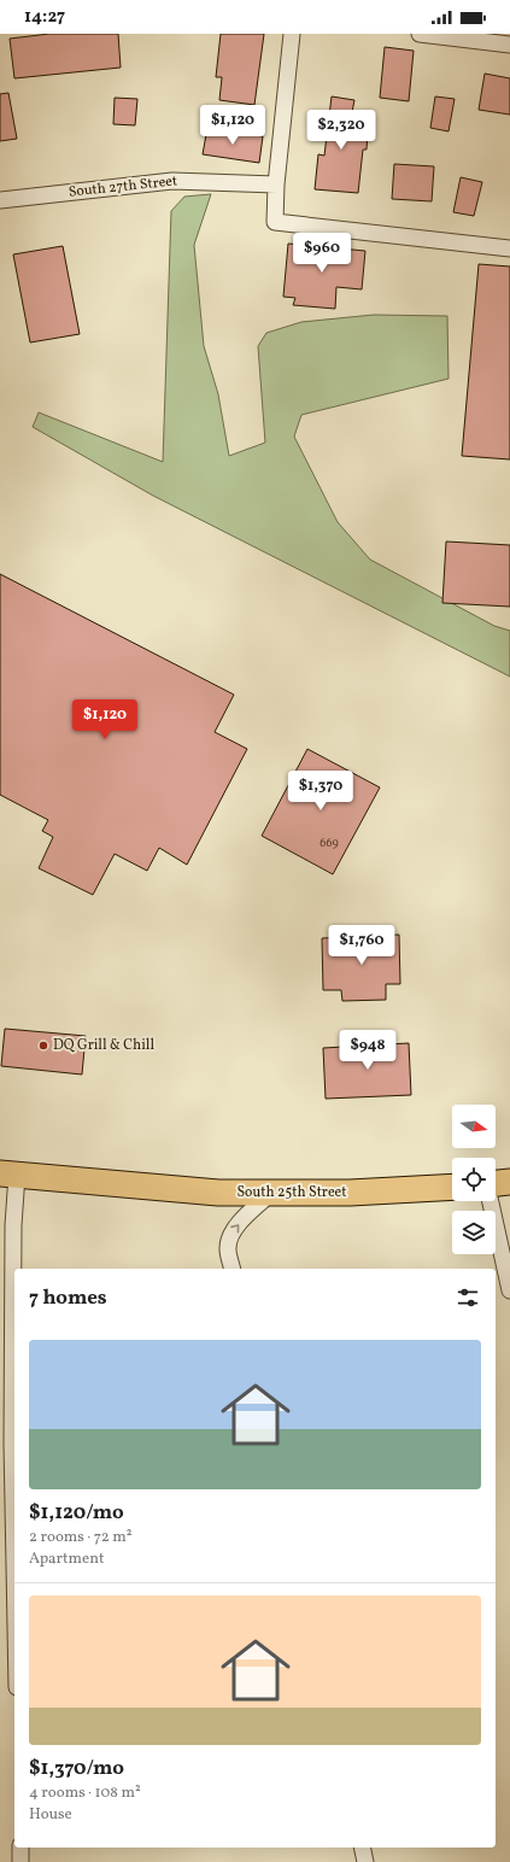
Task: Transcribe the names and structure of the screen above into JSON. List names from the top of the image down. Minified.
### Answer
{"streets":{"main road":["South 25th Street"],"street":["South 27th Street"]},"places":["DQ Grill & Chill"],"house_numbers":["669"],"north":"right","page":{"status":"14:27","price":["$1,120","$2,320","$960","$1,120","$1,370","$1,760","$948"],"heading":"7 homes","list":[{"name":"$1,120/mo","note":"2 rooms · 72 m² · Apartment"},{"name":"$1,370/mo","note":"4 rooms · 108 m² · House"}]}}
